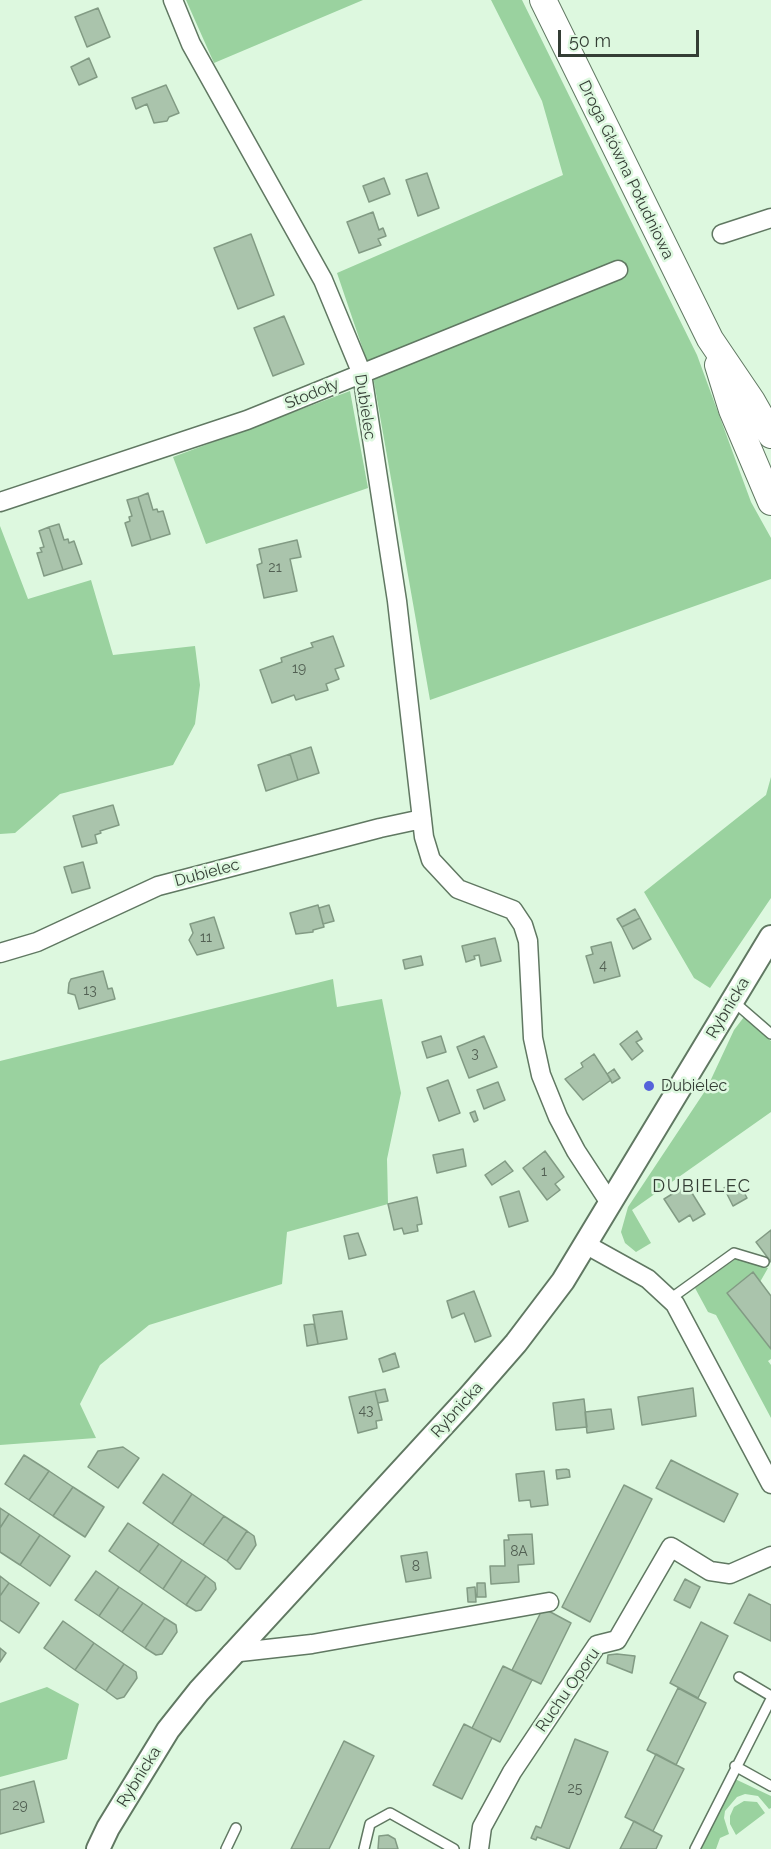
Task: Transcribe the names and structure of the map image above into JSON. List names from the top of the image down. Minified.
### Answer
{"streets":{"main road":["Droga Główna Południowa"],"street":["Stodoły","Dubielec","Rybnicka","Ruchu Oporu"]},"crossings":[["Stodoły","Dubielec"],["Dubielec","Rybnicka"]],"districts":["DUBIELEC"],"places":["Dubielec"],"house_numbers":["21","19","11","4","13","3","1","43","8A","8","25","29"],"scale_bar":"50 m"}
